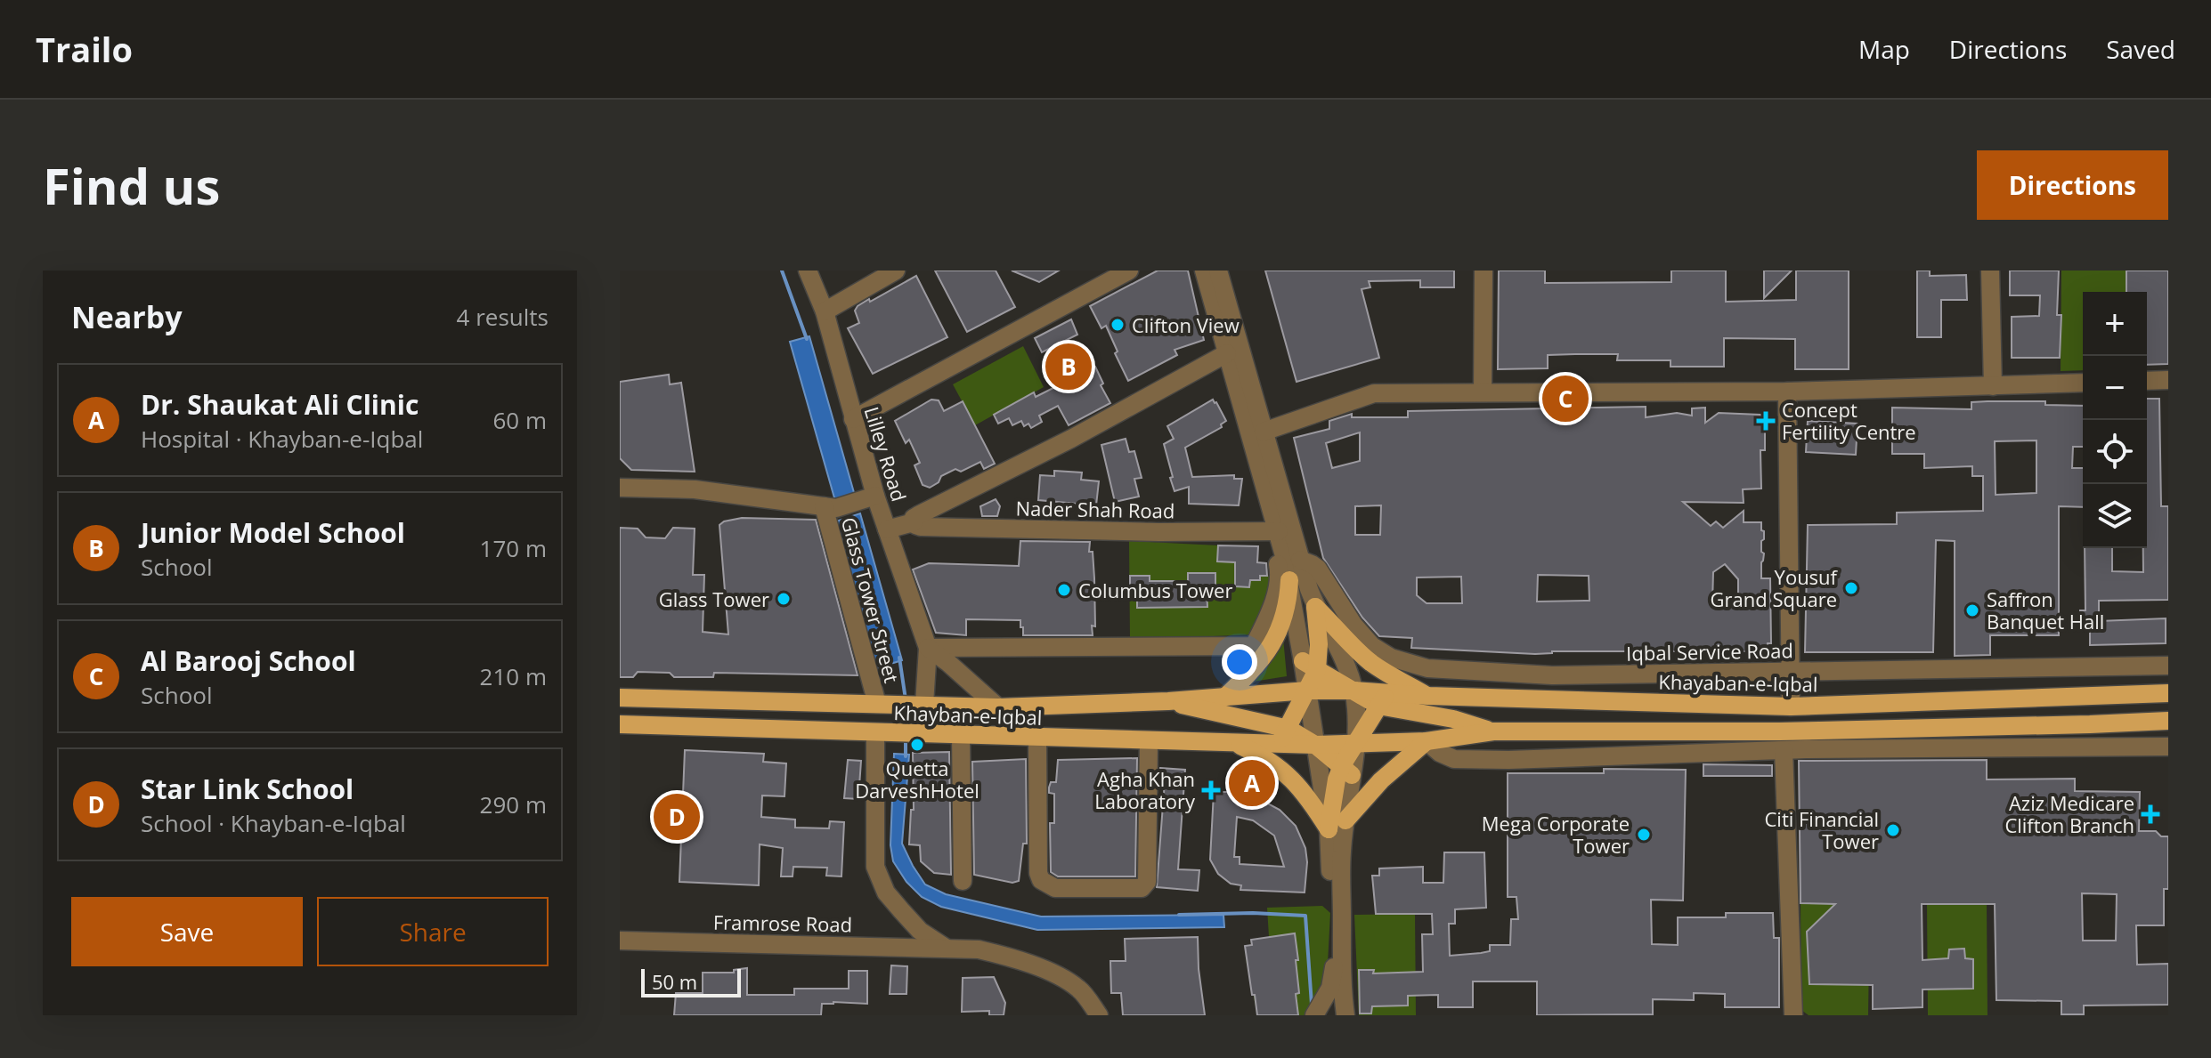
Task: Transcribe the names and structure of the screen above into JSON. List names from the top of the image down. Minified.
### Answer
{"streets":{"main road":["Khayaban-e-Iqbal","Khayban-e-Iqbal"],"street":["Lilley Road","Nader Shah Road","Glass Tower Street","Iqbal Service Road","Framrose Road"]},"crossings":[["Lilley Road","Khayban-e-Iqbal"],["Glass Tower Street","Khayban-e-Iqbal"],["Khayaban-e-Iqbal","Khayban-e-Iqbal"]],"places":{"other":["Clifton View","Yousuf Grand Square","Columbus Tower","Glass Tower","Saffron Banquet Hall","Quetta DarveshHotel","Citi Financial Tower","Mega Corporate Tower"],"health":["Concept Fertility Centre","Agha Khan Laboratory","Aziz Medicare Clifton Branch"]},"scale_bar":"50 m","page":{"header":"Trailo","nav":["Map","Directions","Saved"],"buttons":["Directions",["Save","Share"]],"title":"Find us","heading":["Nearby","4 results"],"map_buttons":["+","−"],"pins":["B","C","A","D"],"list":[{"mark":"A","name":"Dr. Shaukat Ali Clinic","note":"Hospital · Khayban-e-Iqbal","value":"60 m"},{"mark":"B","name":"Junior Model School","note":"School","value":"170 m"},{"mark":"C","name":"Al Barooj School","note":"School","value":"210 m"},{"mark":"D","name":"Star Link School","note":"School · Khayban-e-Iqbal","value":"290 m"}],"scale":"50 m"}}
